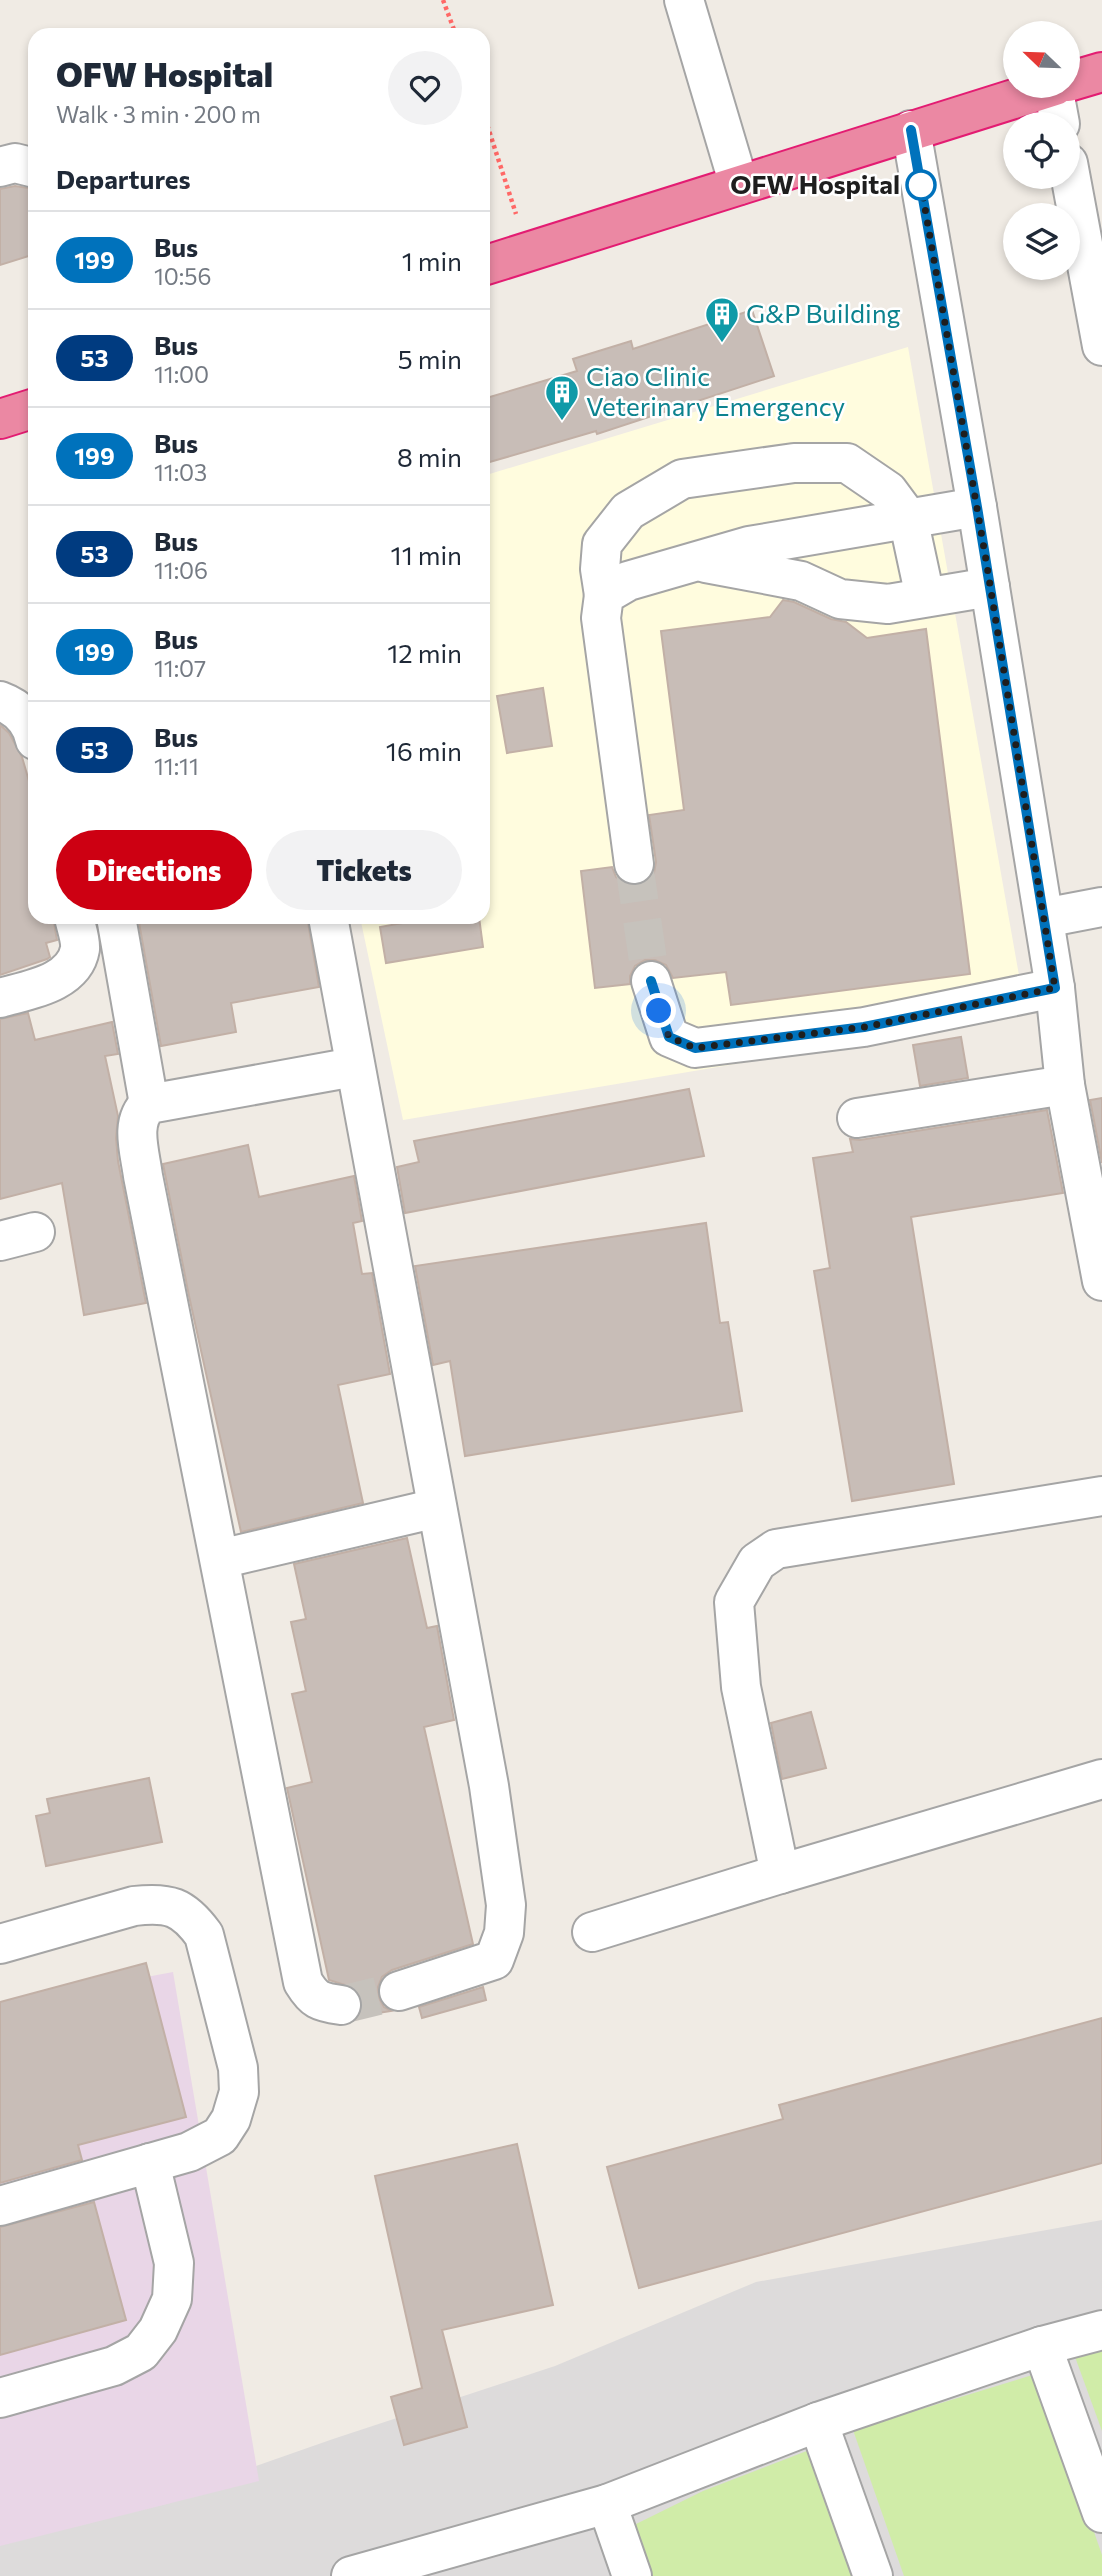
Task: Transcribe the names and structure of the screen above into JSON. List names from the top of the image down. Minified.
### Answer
{"places":{"other":["OFW Hospital"],"building":["G&P Building","Ciao Clinic Veterinary Emergency"]},"lines":["bus line 199"],"north":"top left","page":{"heading":[["OFW Hospital","Walk · 3 min · 200 m"],"Departures"],"list":[{"mark":"199","name":"Bus","note":"10:56","value":"1 min"},{"mark":"53","name":"Bus","note":"11:00","value":"5 min"},{"mark":"199","name":"Bus","note":"11:03","value":"8 min"},{"mark":"53","name":"Bus","note":"11:06","value":"11 min"},{"mark":"199","name":"Bus","note":"11:07","value":"12 min"},{"mark":"53","name":"Bus","note":"11:11","value":"16 min"}],"buttons":["Directions","Tickets"]}}
